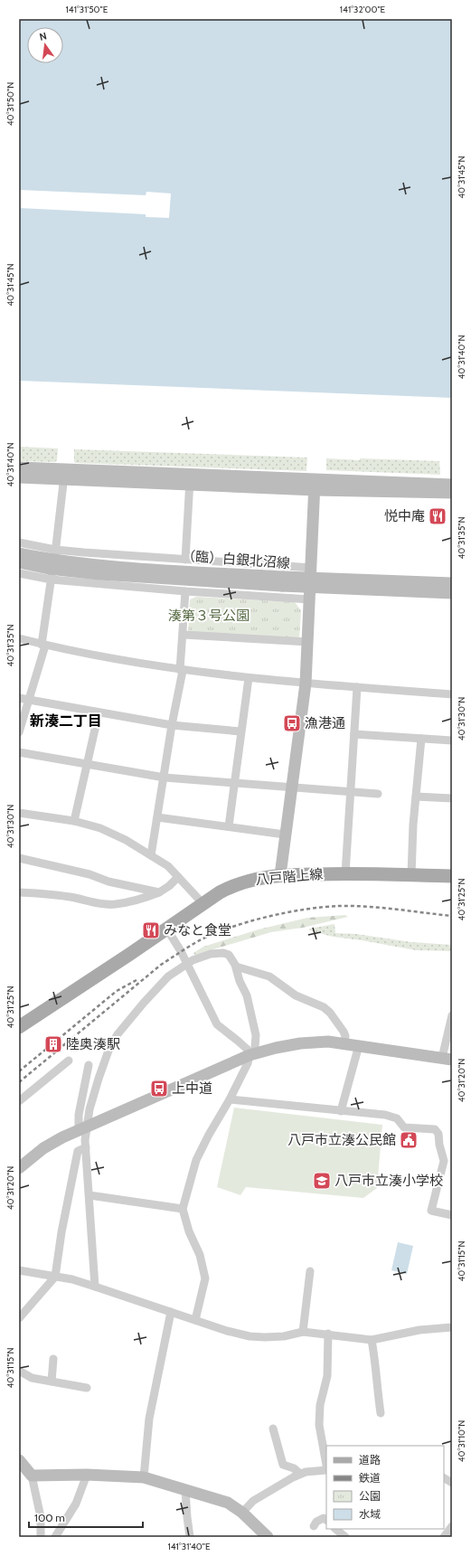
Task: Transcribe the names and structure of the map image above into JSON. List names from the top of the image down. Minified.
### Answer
{"streets":{"main road":["八戸階上線"],"street":["（臨）白銀北沼線"]},"districts":["新湊二丁目"],"parks":["湊第３号公園"],"places":{"restaurant":["悦中庵","みなと食堂"],"bus stop":["漁港通","上中道"],"building":["陸奥湊駅"],"public building":["八戸市立湊公民館"],"school or university":["八戸市立湊小学校"]},"legend":["道路","鉄道","公園","水域"],"scale_bar":"100 m","north":"top","coordinates":["141°31'50\"E","141°32'00\"E","40°31'50\"N","40°31'45\"N","40°31'40\"N","40°31'35\"N","40°31'30\"N","40°31'25\"N","40°31'20\"N","40°31'15\"N","40°31'10\"N","141°31'40\"E"]}
